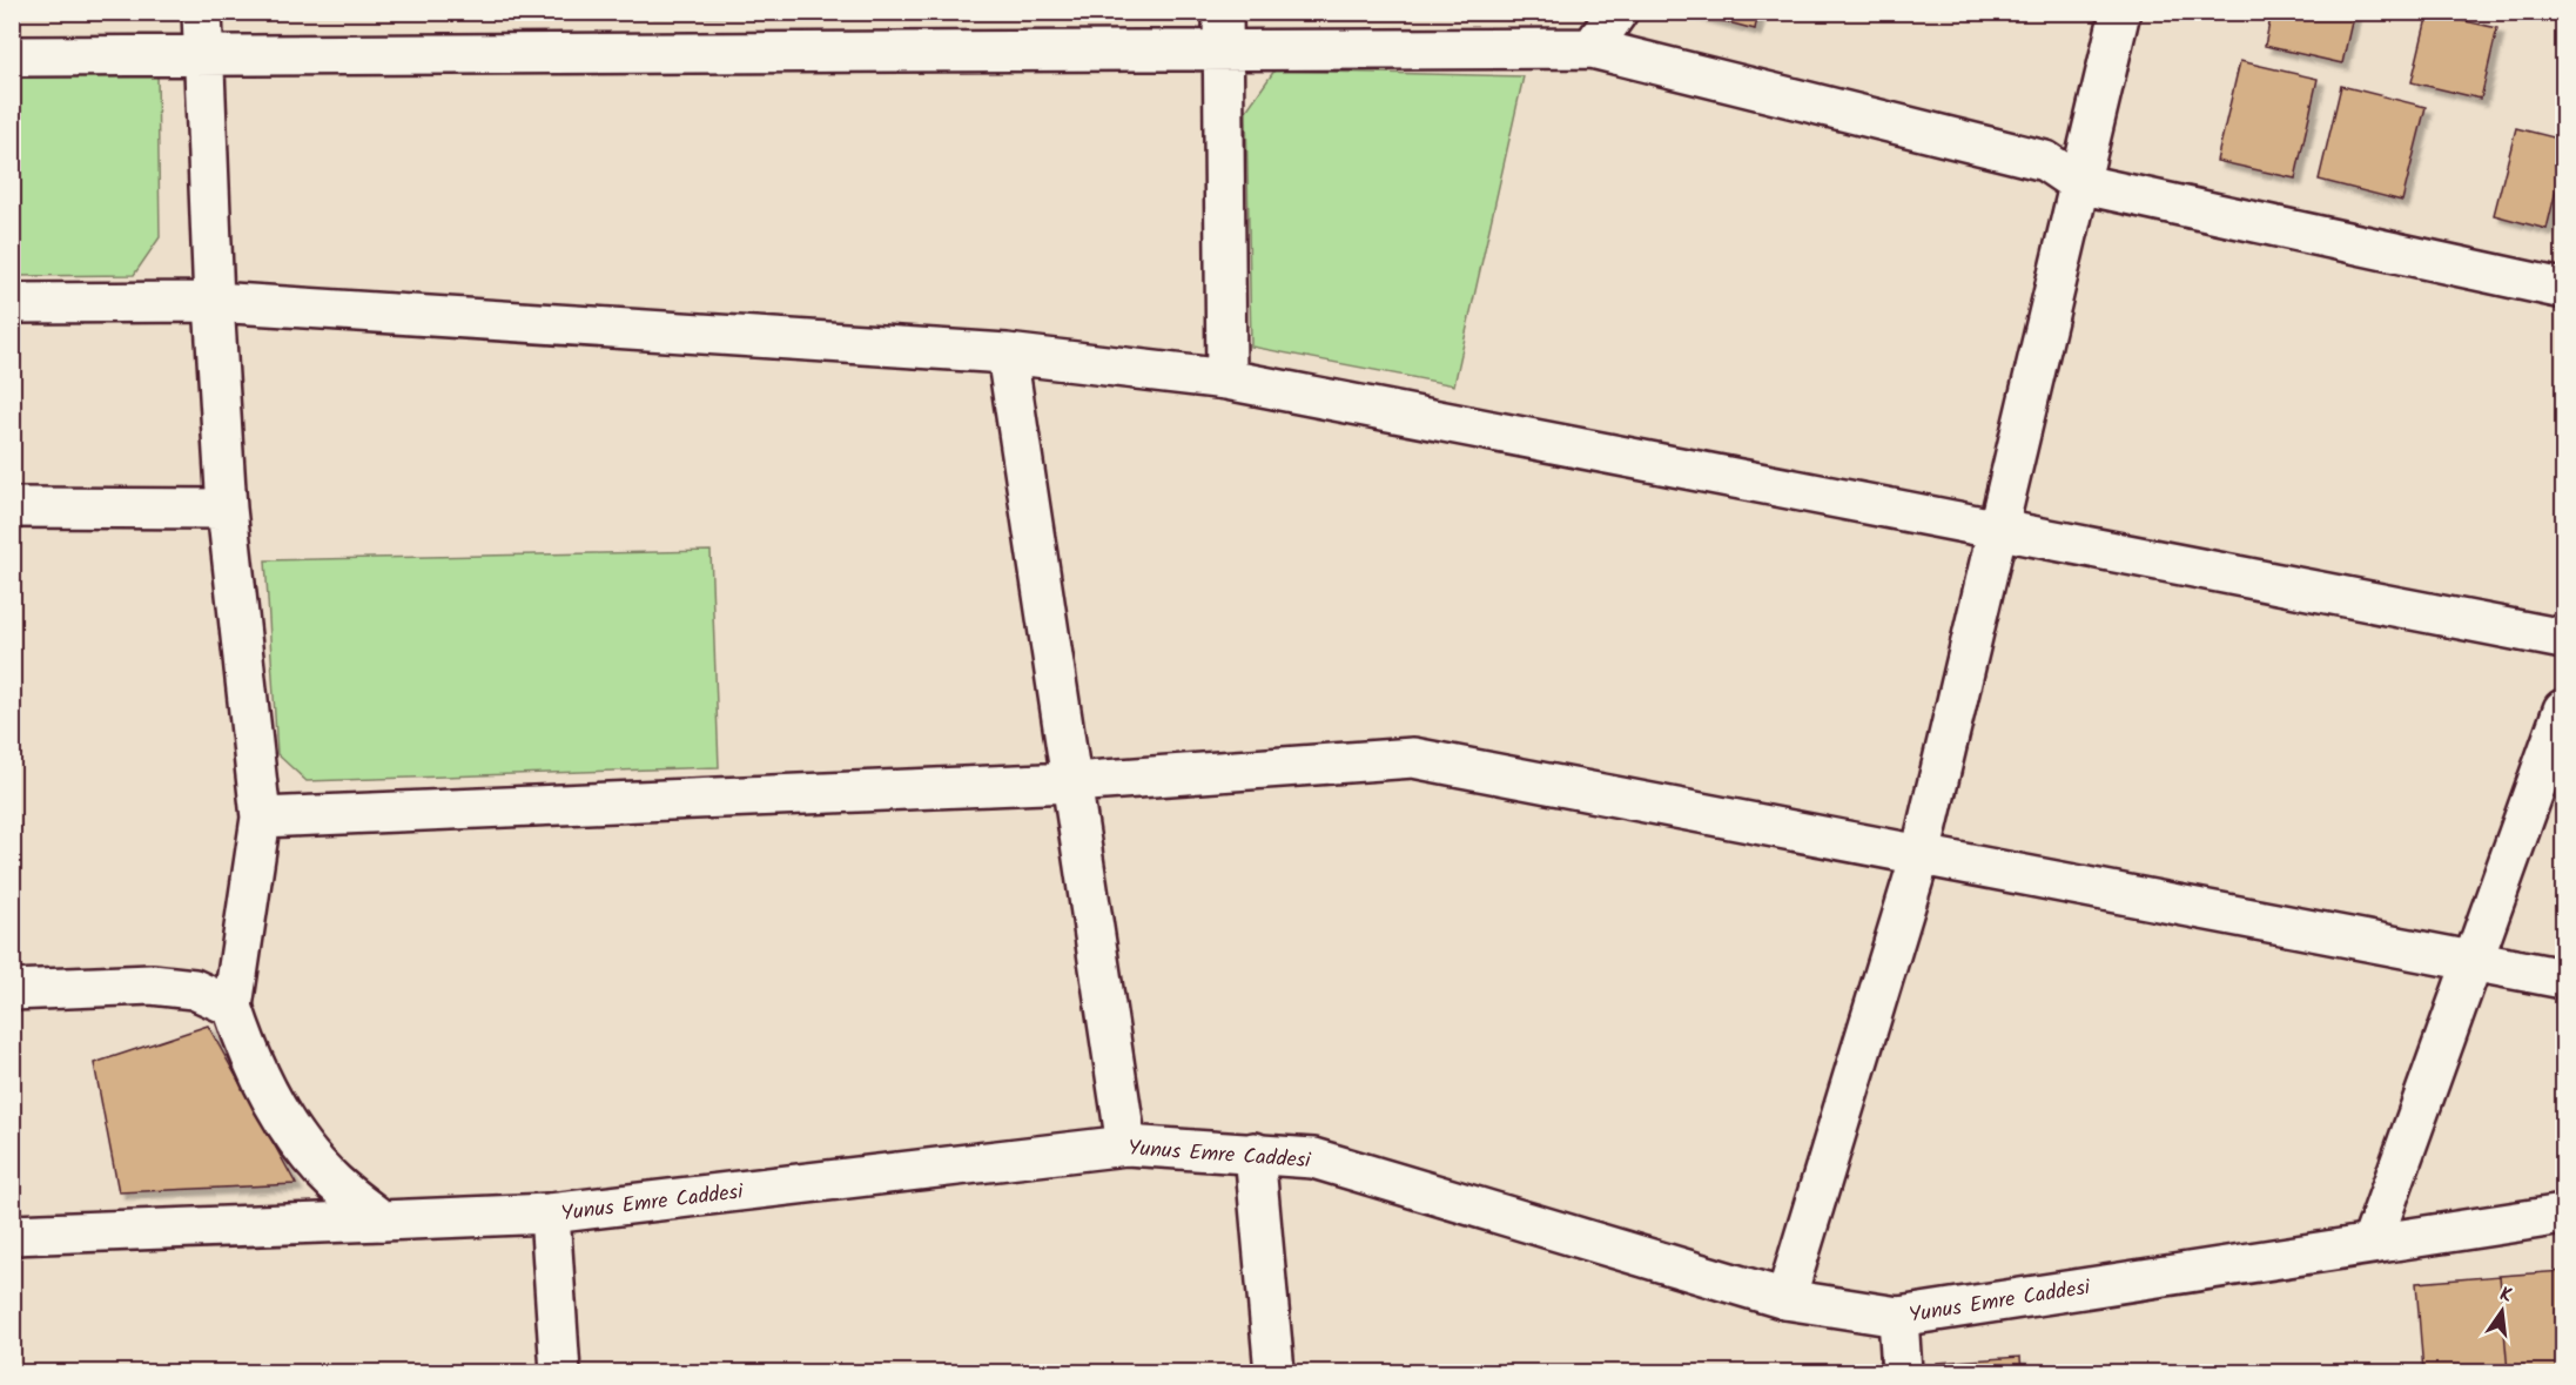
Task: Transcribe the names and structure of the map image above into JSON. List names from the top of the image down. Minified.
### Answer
{"streets":{"street":["Yunus Emre Caddesi"]},"north":"top"}
